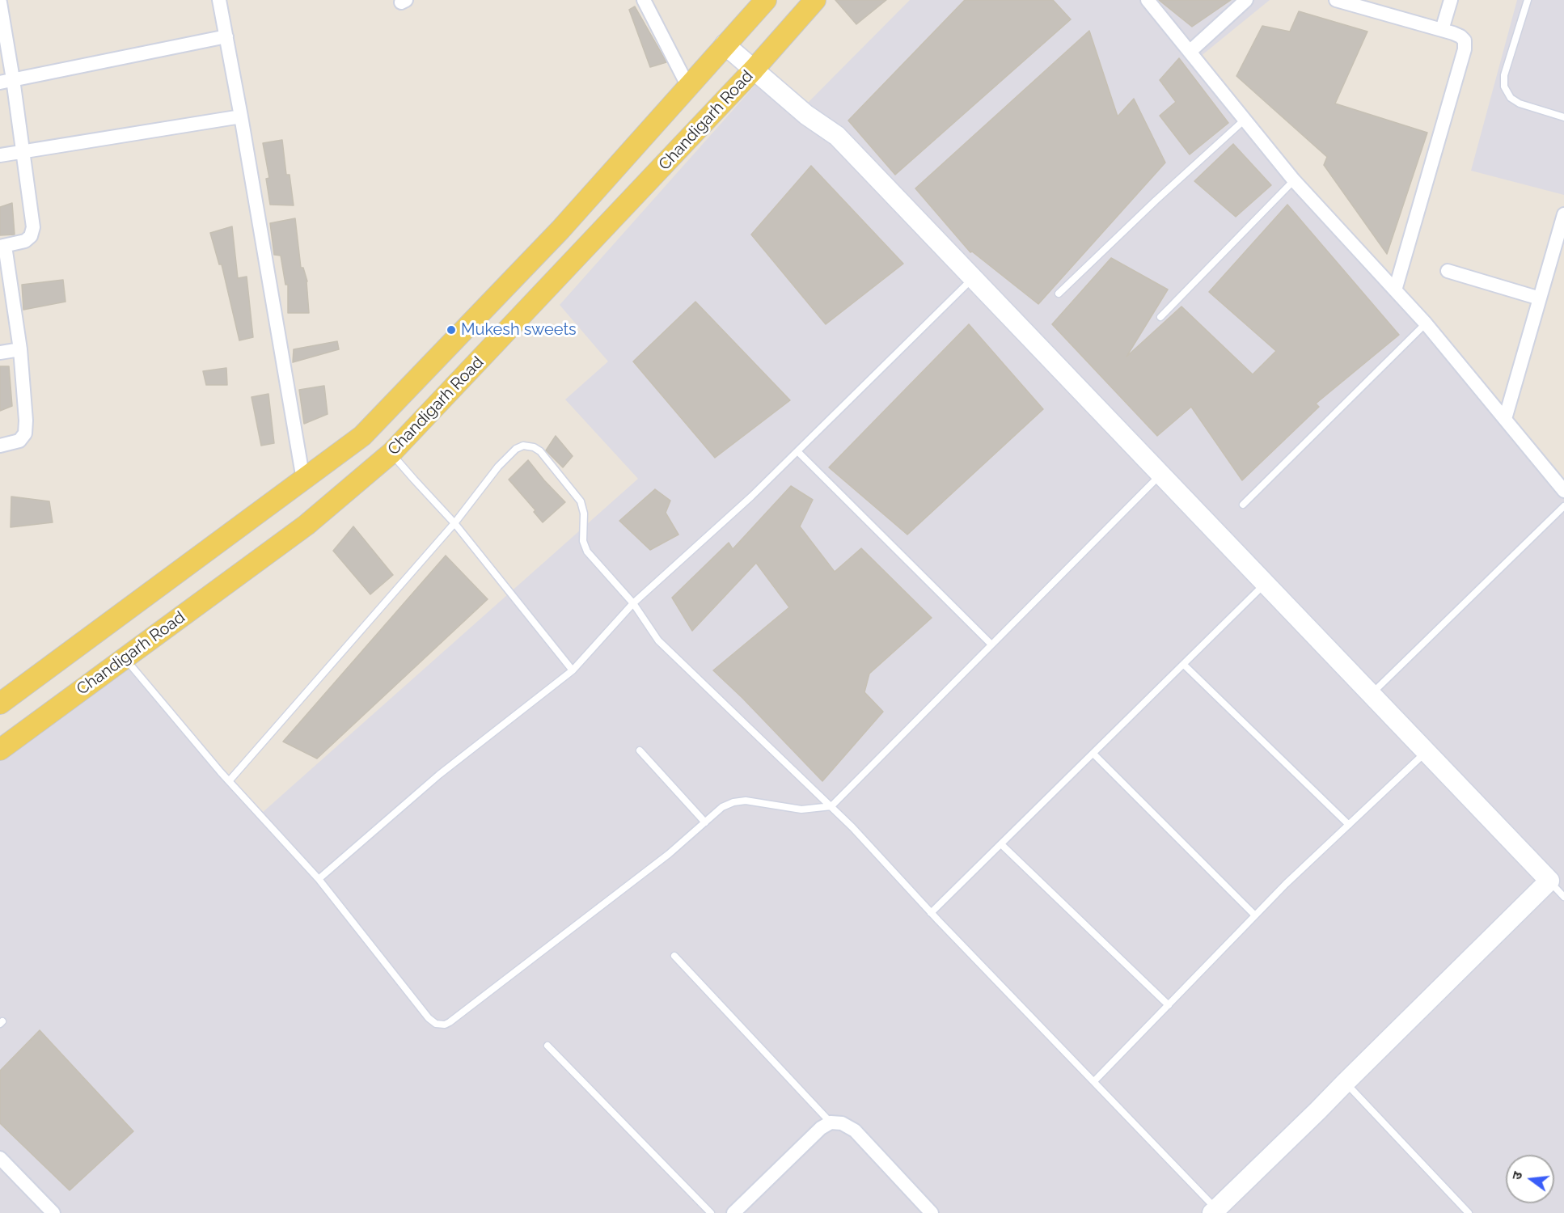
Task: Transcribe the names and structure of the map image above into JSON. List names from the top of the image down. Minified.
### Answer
{"streets":{"main road":["Chandigarh Road"]},"places":["Mukesh sweets"],"north":"left"}
